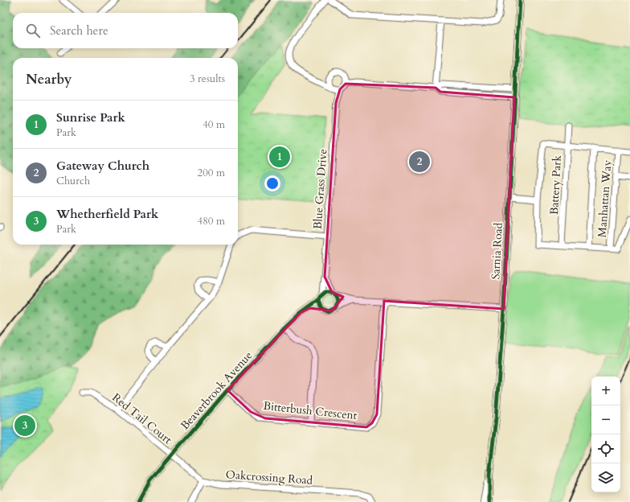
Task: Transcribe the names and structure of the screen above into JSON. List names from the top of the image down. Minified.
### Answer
{"streets":{"main road":["Sarnia Road"],"street":["Battery Park","Blue Grass Drive","Manhattan Way","Beaverbrook Avenue","Bitterbush Crescent","Red Tail Court","Oakcrossing Road"]},"crossings":[["Blue Grass Drive","Beaverbrook Avenue"],["Beaverbrook Avenue","Bitterbush Crescent"],["Beaverbrook Avenue","Red Tail Court"],["Beaverbrook Avenue","Oakcrossing Road"],["Red Tail Court","Oakcrossing Road"]],"page":{"search":"Search here","heading":["Nearby","3 results"],"list":[{"mark":"1","name":"Sunrise Park","note":"Park","value":"40 m"},{"mark":"2","name":"Gateway Church","note":"Church","value":"200 m"},{"mark":"3","name":"Whetherfield Park","note":"Park","value":"480 m"}],"pins":["1","2","3"],"map_buttons":["+","−"]}}
